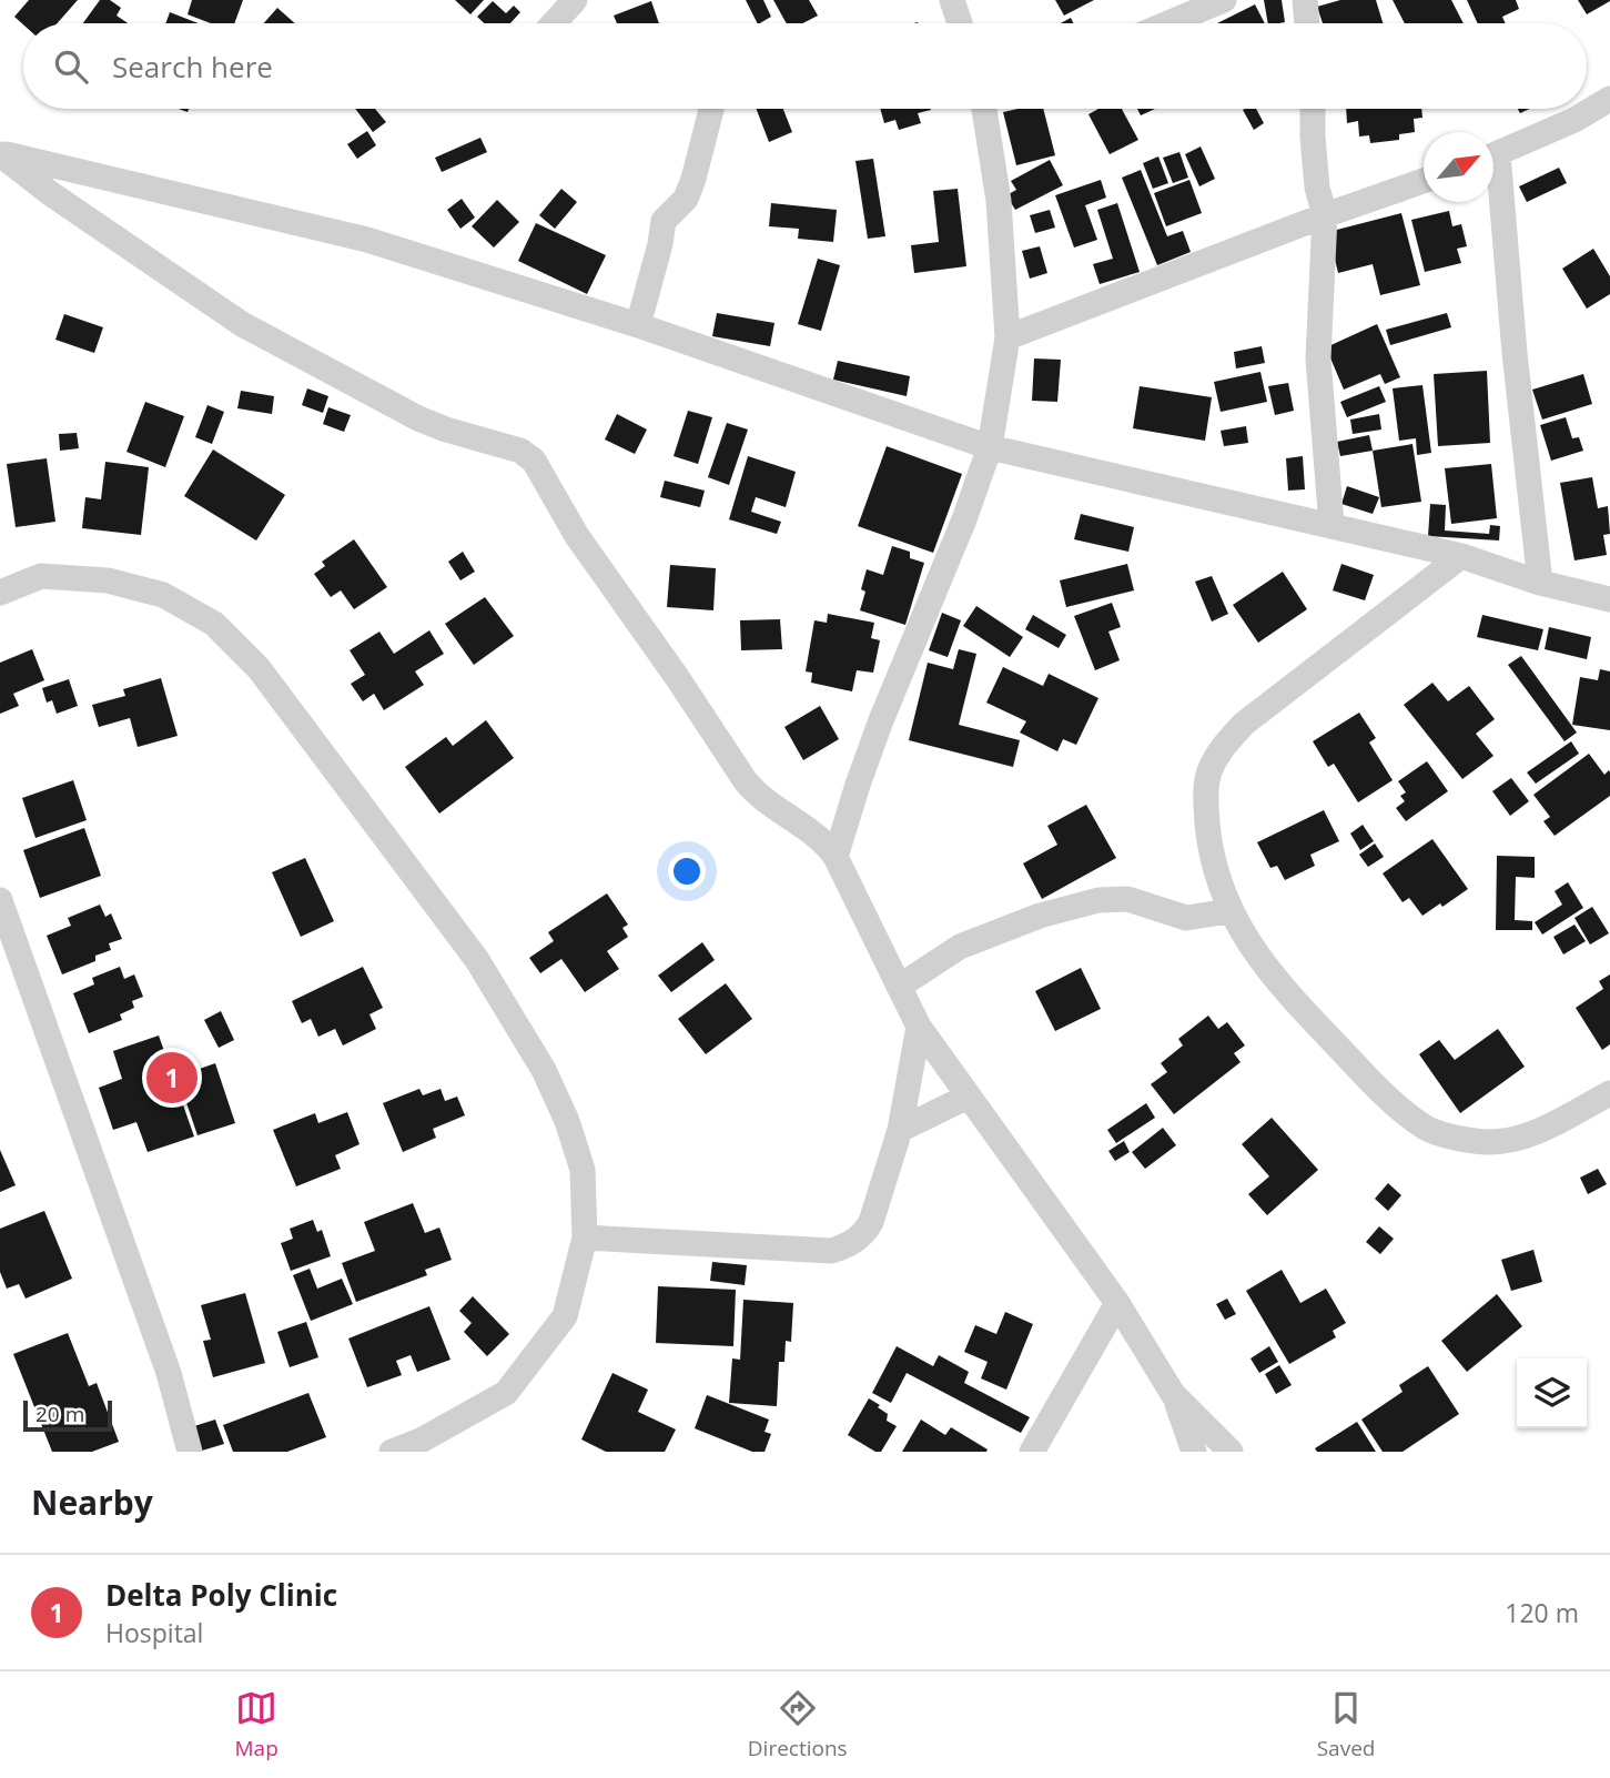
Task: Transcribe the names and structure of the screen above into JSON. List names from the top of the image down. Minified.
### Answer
{"scale_bar":"20 m","north":"top right","page":{"search":"Search here","pins":"1","scale":"20 m","heading":"Nearby","list":[{"mark":"1","name":"Delta Poly Clinic","note":"Hospital","value":"120 m"}],"nav":["Map","Directions","Saved"]}}
